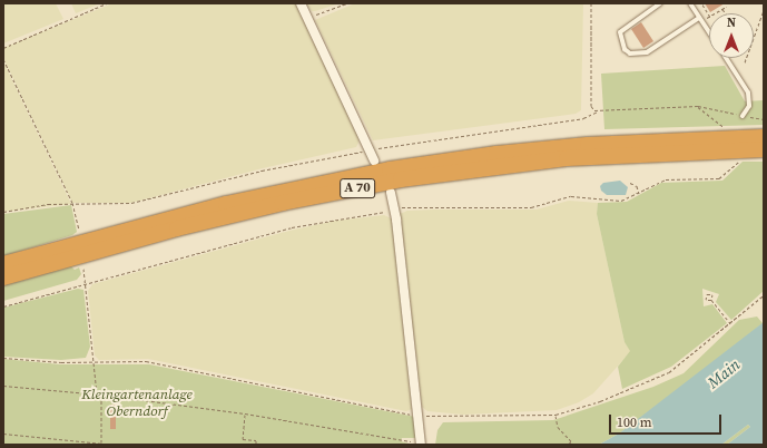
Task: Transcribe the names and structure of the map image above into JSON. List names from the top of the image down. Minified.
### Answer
{"streets":{"highway":["A 70"]},"water":["Main"],"parks":["Kleingartenanlage Oberndorf"],"scale_bar":"100 m","north":"top"}
